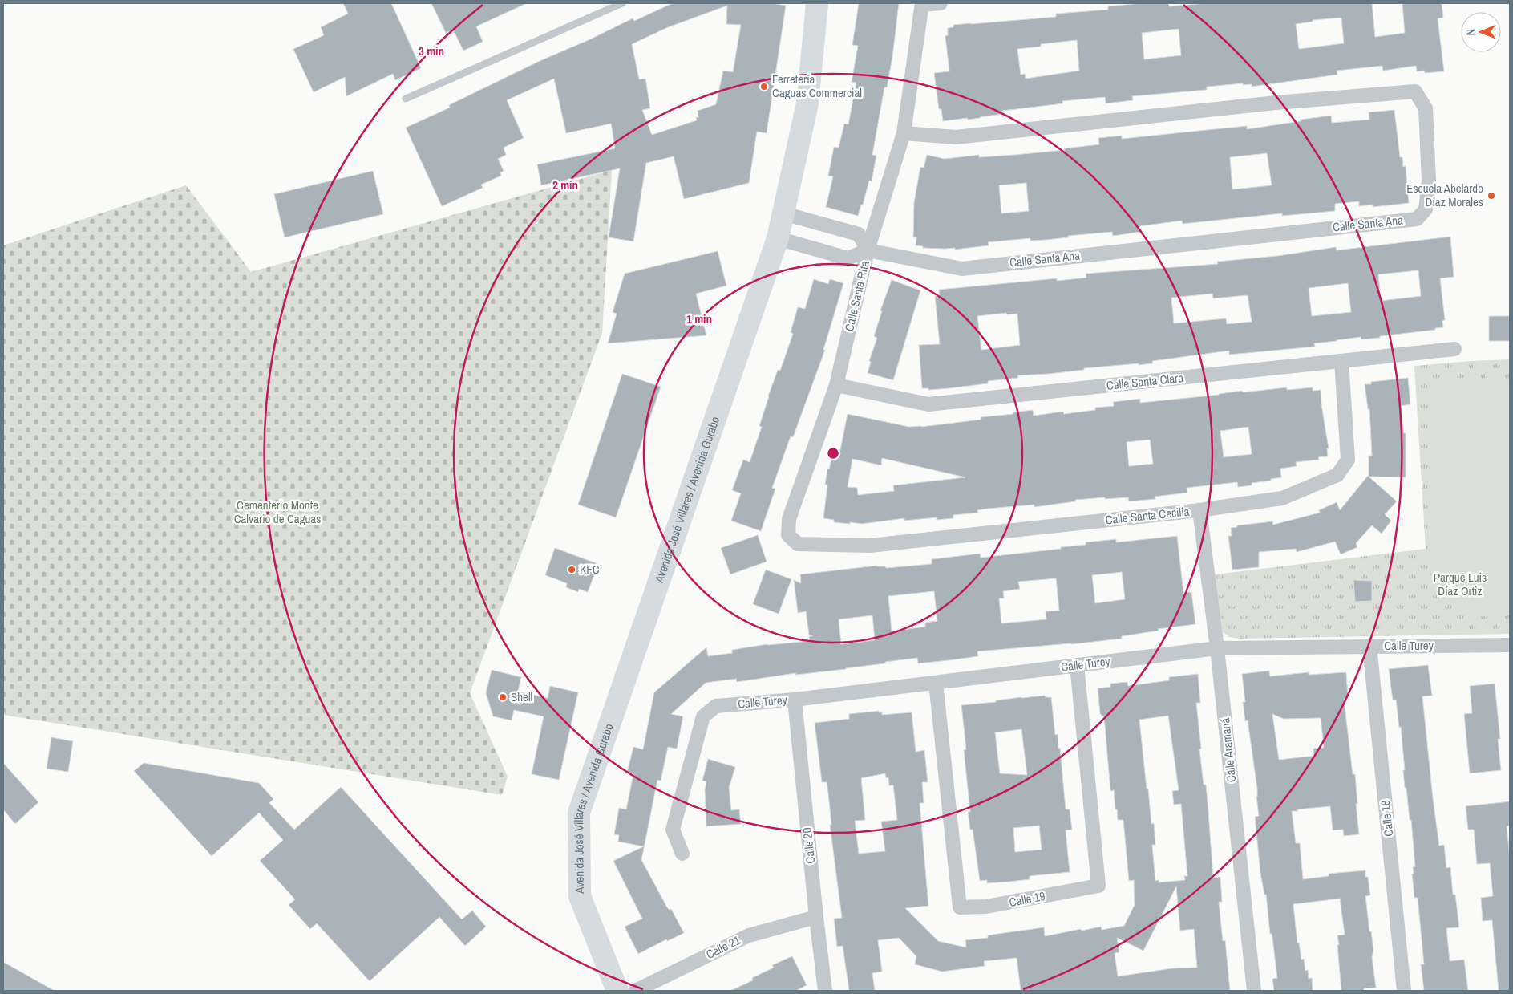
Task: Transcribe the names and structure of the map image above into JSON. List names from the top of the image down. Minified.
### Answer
{"streets":{"main road":["Avenida José Villares / Avenida Gurabo"],"street":["Calle Santa Ana","Calle Santa Rita","Calle Santa Clara","Calle Santa Cecilia","Calle Turey","Calle Aramaná","Calle 18","Calle 20","Calle 19","Calle 21"]},"crossings":[["Calle Santa Ana","Calle Santa Rita"],["Calle Santa Rita","Calle Santa Clara"],["Calle Santa Rita","Calle Santa Cecilia"],["Calle Santa Clara","Calle Santa Cecilia"],["Calle Santa Cecilia","Calle Aramaná"],["Calle Turey","Calle Aramaná"],["Calle Turey","Calle 18"],["Calle Turey","Calle 20"],["Calle Turey","Calle 19"],["Calle 20","Calle 21"]],"parks":["Cementerio Monte Calvario de Caguas","Parque Luis Díaz Ortiz"],"places":["Ferretería Caguas Commercial","Escuela Abelardo Díaz Morales","KFC","Shell"],"north":"left","rings":["3 min","2 min","1 min"]}
